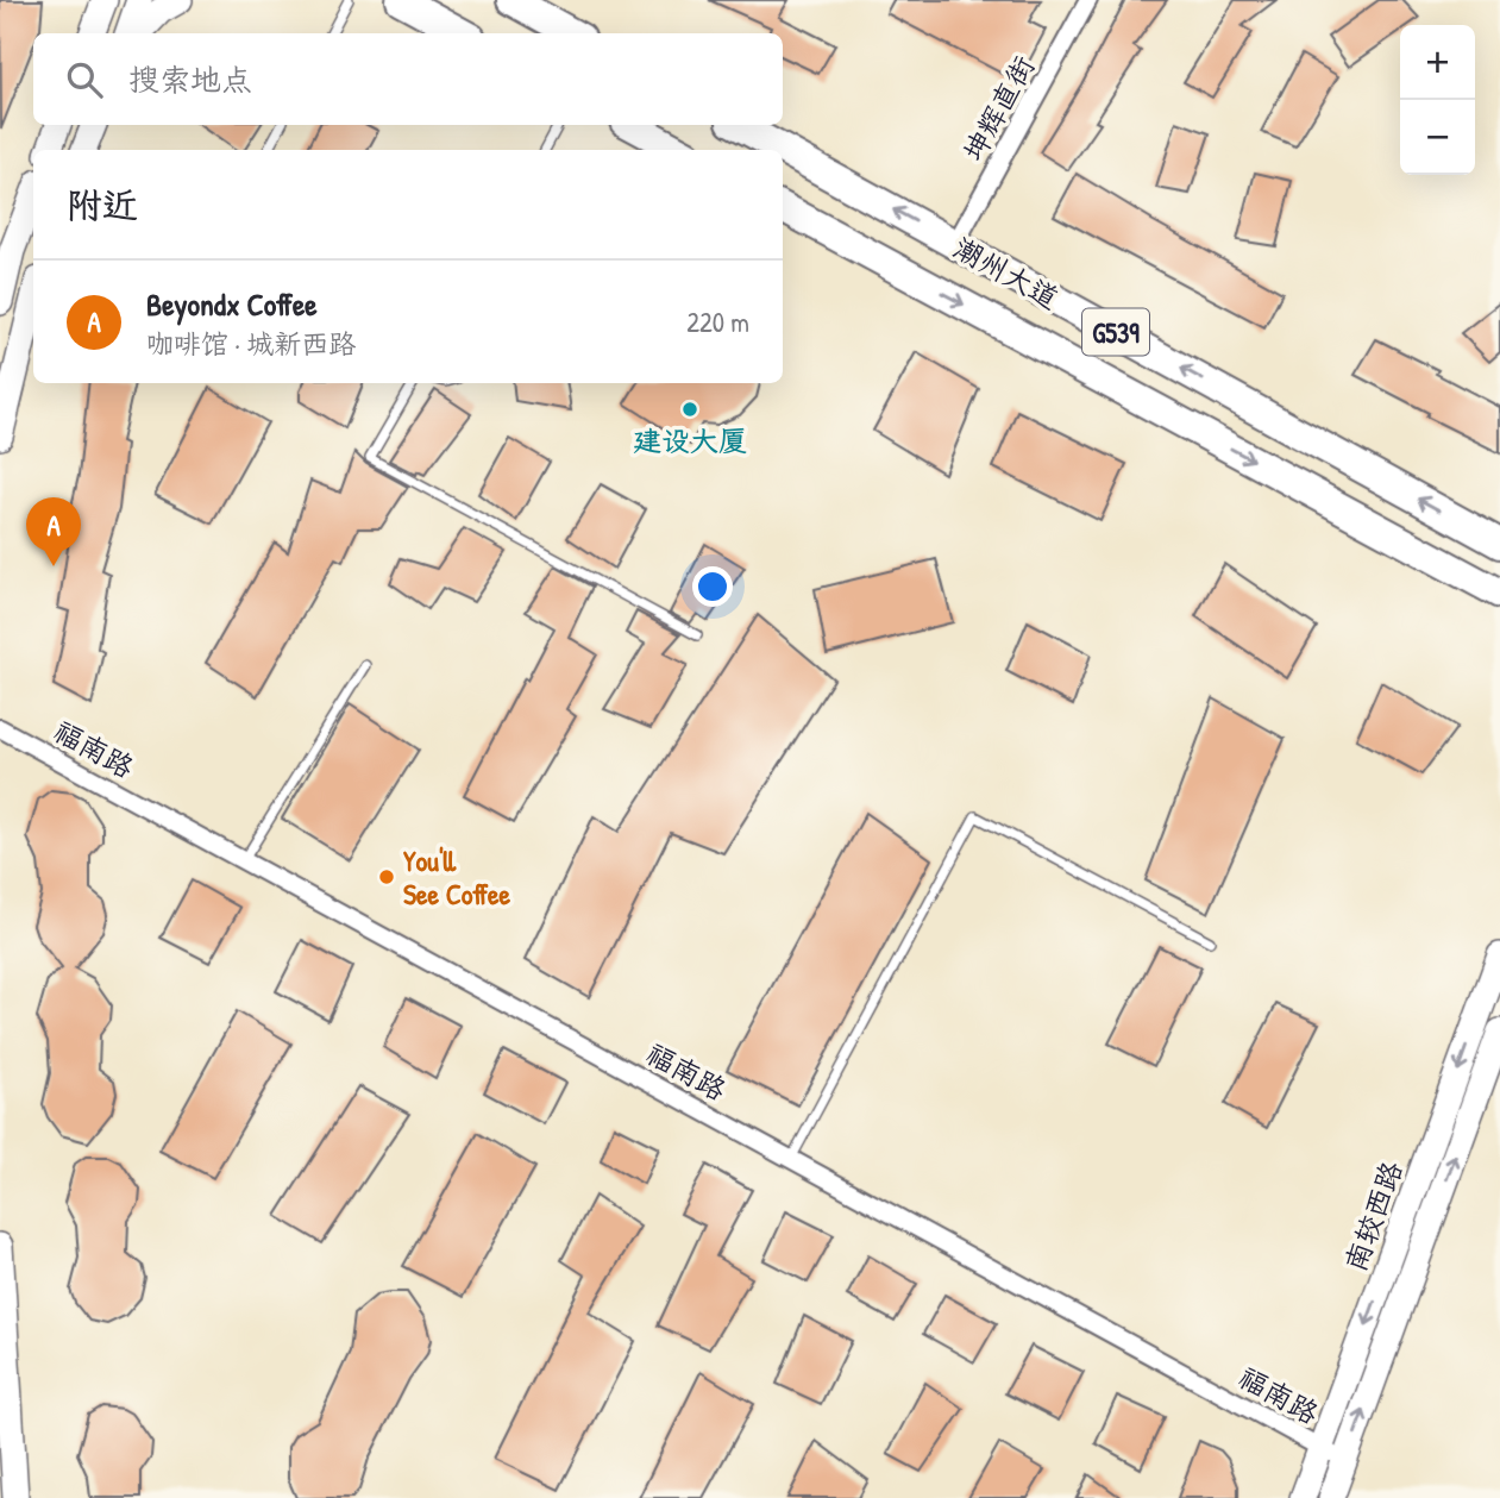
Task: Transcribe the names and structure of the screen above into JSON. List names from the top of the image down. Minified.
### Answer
{"streets":{"highway":["潮州大道","G539"],"main road":["南较西路"],"street":["坤辉直街","福南路"]},"crossings":[["坤辉直街","潮州大道"],["福南路","南较西路"]],"places":["建设大厦","You'll See Coffee"],"page":{"map_buttons":["+","−"],"search":"搜索地点","heading":"附近","list":[{"mark":"A","name":"Beyondx Coffee","note":"咖啡馆 · 城新西路","value":"220 m"}],"pins":"A"}}
